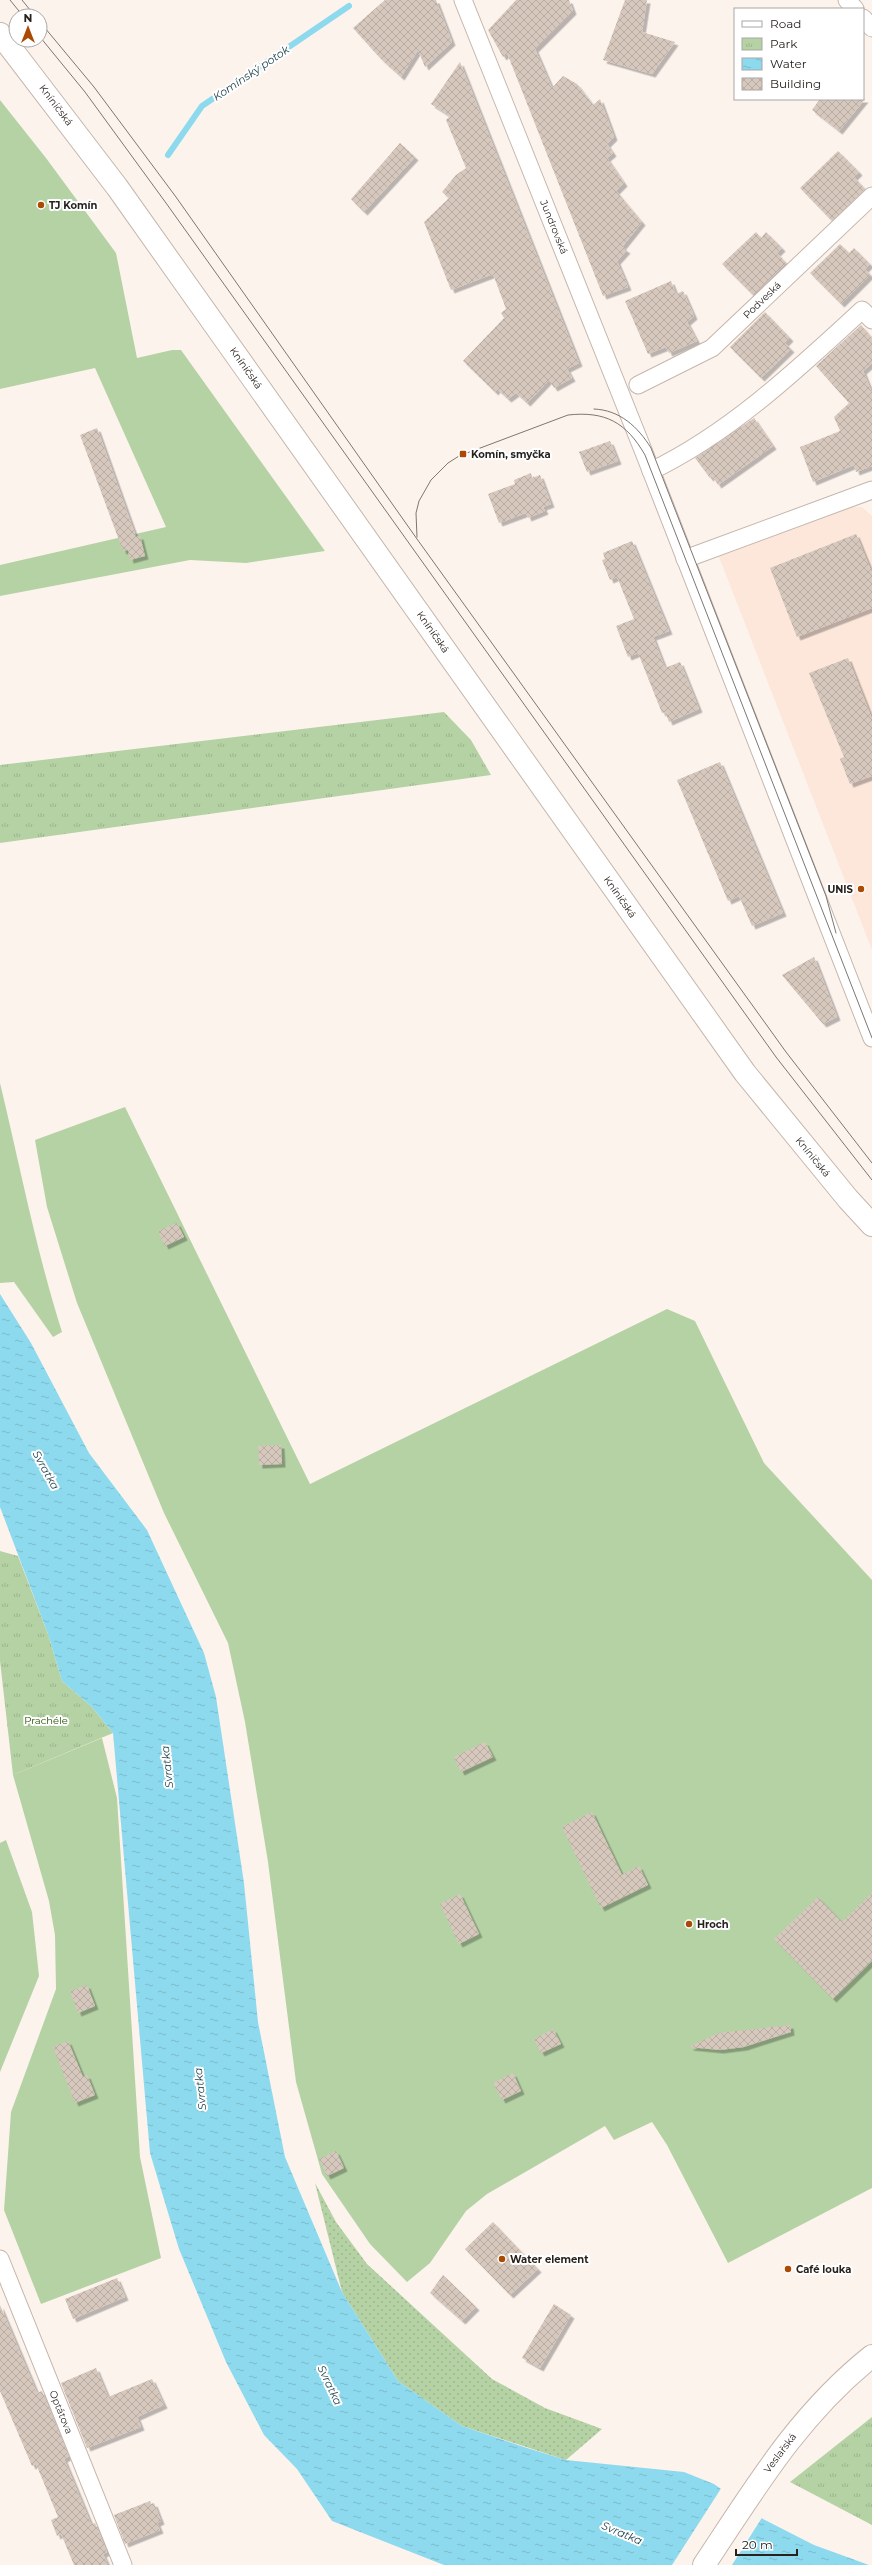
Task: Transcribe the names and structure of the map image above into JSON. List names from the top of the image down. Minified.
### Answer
{"streets":{"main road":["Kníničská","Veslařská"],"street":["Jundrovská","Podveská","Optátova"]},"water":["Komínský potok","Svratka"],"parks":["Prachéle"],"places":{"other":["TJ Komín","UNIS","Hroch","Water element","Café louka"],"transit":["Komín, smyčka"]},"legend":["Road","Park","Water","Building"],"scale_bar":"20 m","north":"top"}
